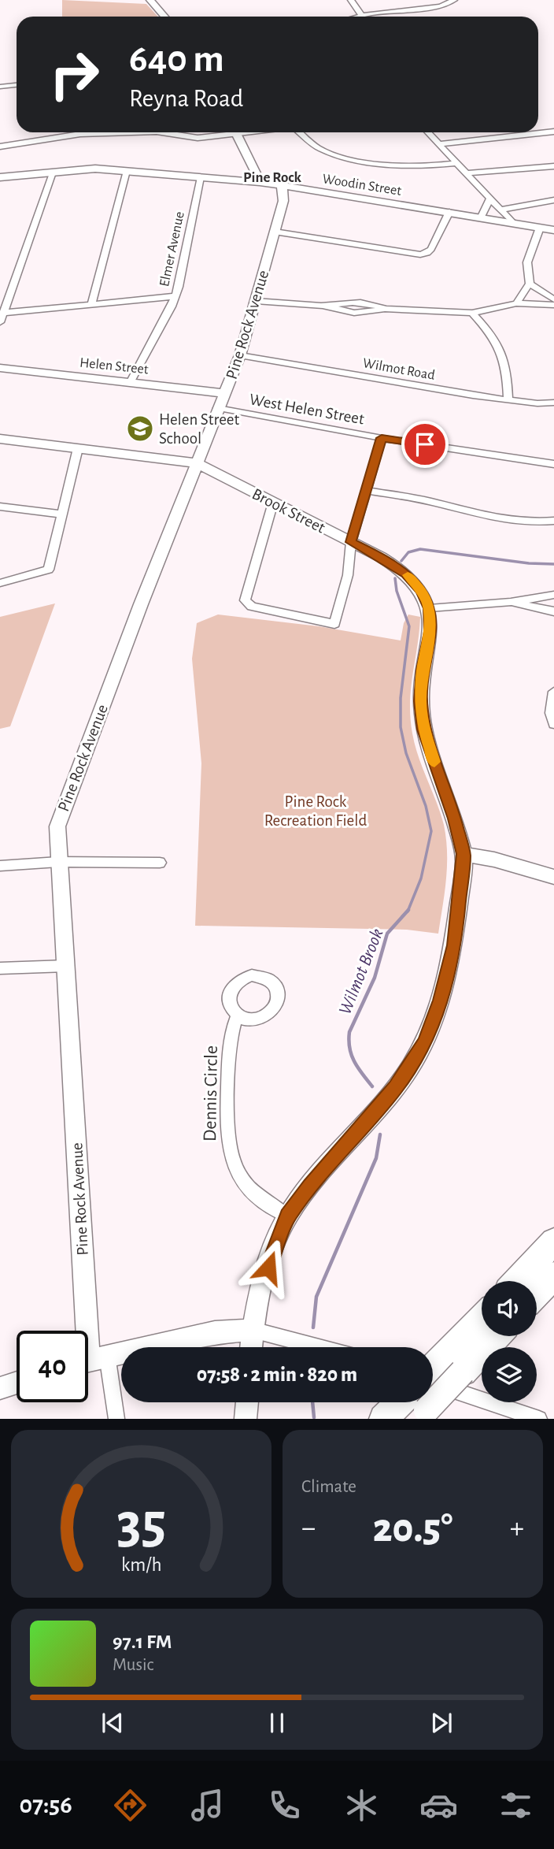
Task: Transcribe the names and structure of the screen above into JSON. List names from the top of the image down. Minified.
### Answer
{"streets":{"street":["Woodin Street","Elmer Avenue","Pine Rock Avenue","Helen Street","Wilmot Road","West Helen Street","Brook Street","Dennis Circle"]},"crossings":[["Woodin Street","Elmer Avenue"],["Woodin Street","Pine Rock Avenue"],["Elmer Avenue","Helen Street"],["Pine Rock Avenue","Helen Street"],["Pine Rock Avenue","Wilmot Road"],["Pine Rock Avenue","West Helen Street"],["Pine Rock Avenue","Brook Street"],["Helen Street","West Helen Street"]],"districts":["Pine Rock"],"water":["Wilmot Brook"],"parks":["Pine Rock Recreation Field"],"places":{"school or university":["Helen Street School"]},"page":{"turn":["640 m","Reyna Road"],"limit":"40","trip":"07:58 · 2 min · 820 m","tile":"Climate","heat":["−","20.5°","+"],"song":["97.1 FM","Music"],"tabs":"07:56","gauge":["35","km/h"]}}
